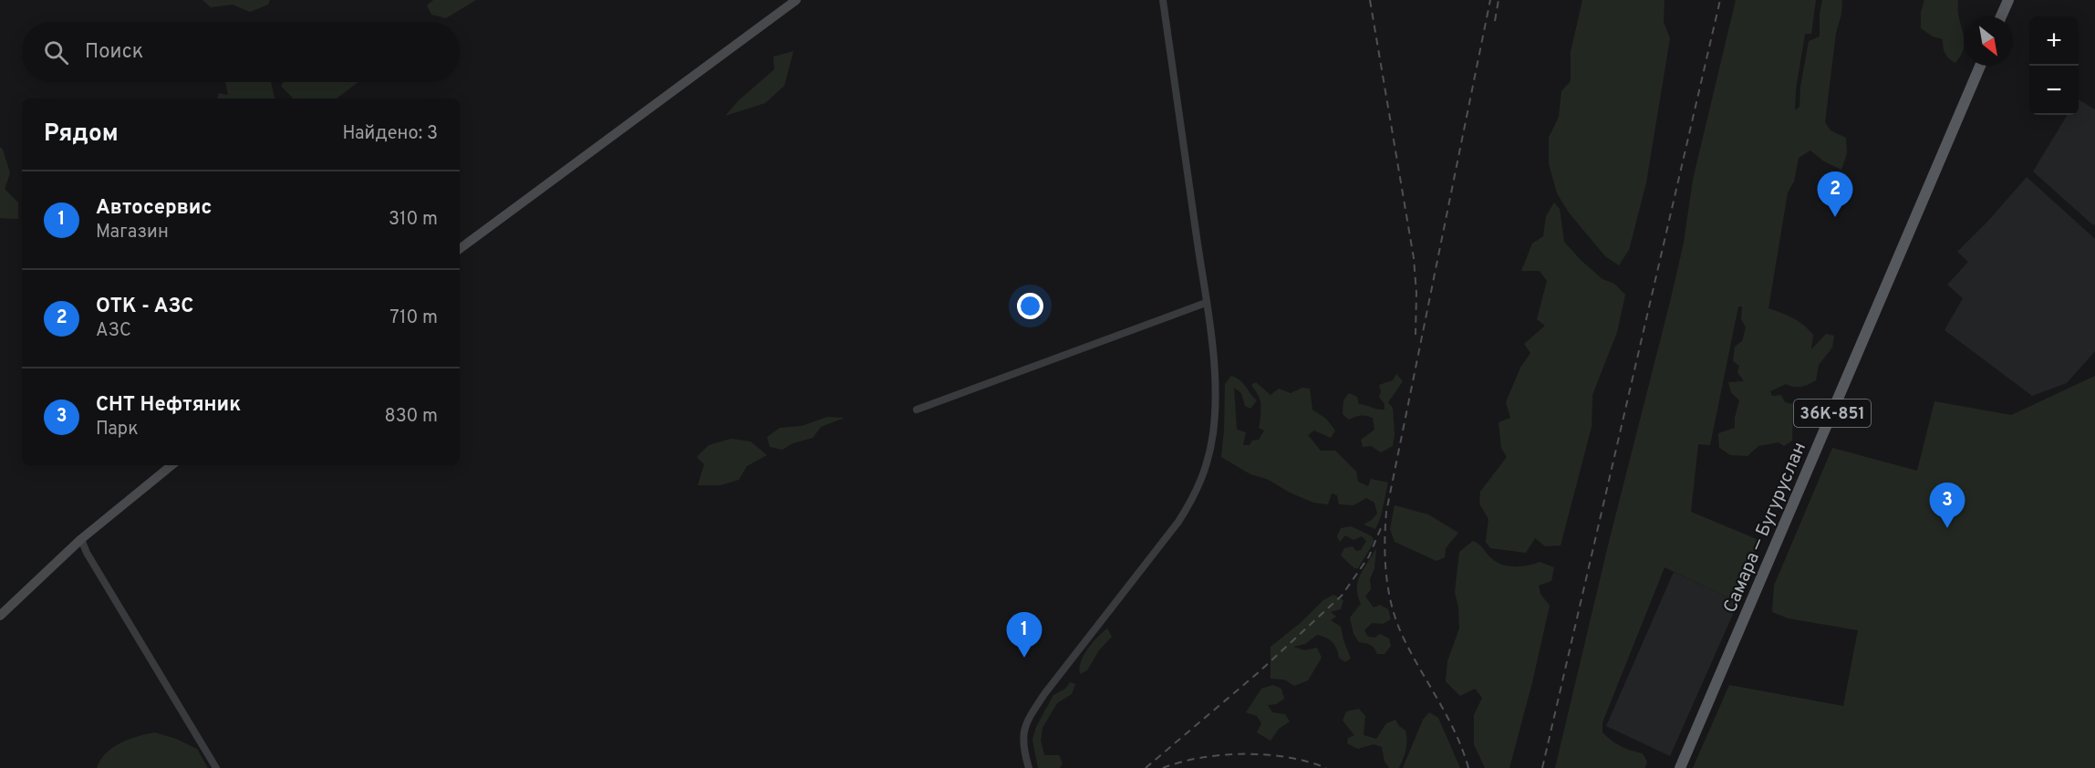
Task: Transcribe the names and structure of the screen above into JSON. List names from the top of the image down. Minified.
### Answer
{"streets":{"main road":["36К-851","Самара — Бугуруслан"]},"north":"bottom right","page":{"map_buttons":["+","−"],"search":"Поиск","heading":["Рядом","Найдено: 3"],"list":[{"mark":"1","name":"Автосервис","note":"Магазин","value":"310 m"},{"mark":"2","name":"ОТК - АЗС","note":"АЗС","value":"710 m"},{"mark":"3","name":"СНТ Нефтяник","note":"Парк","value":"830 m"}],"pins":["2","3","1"]}}
